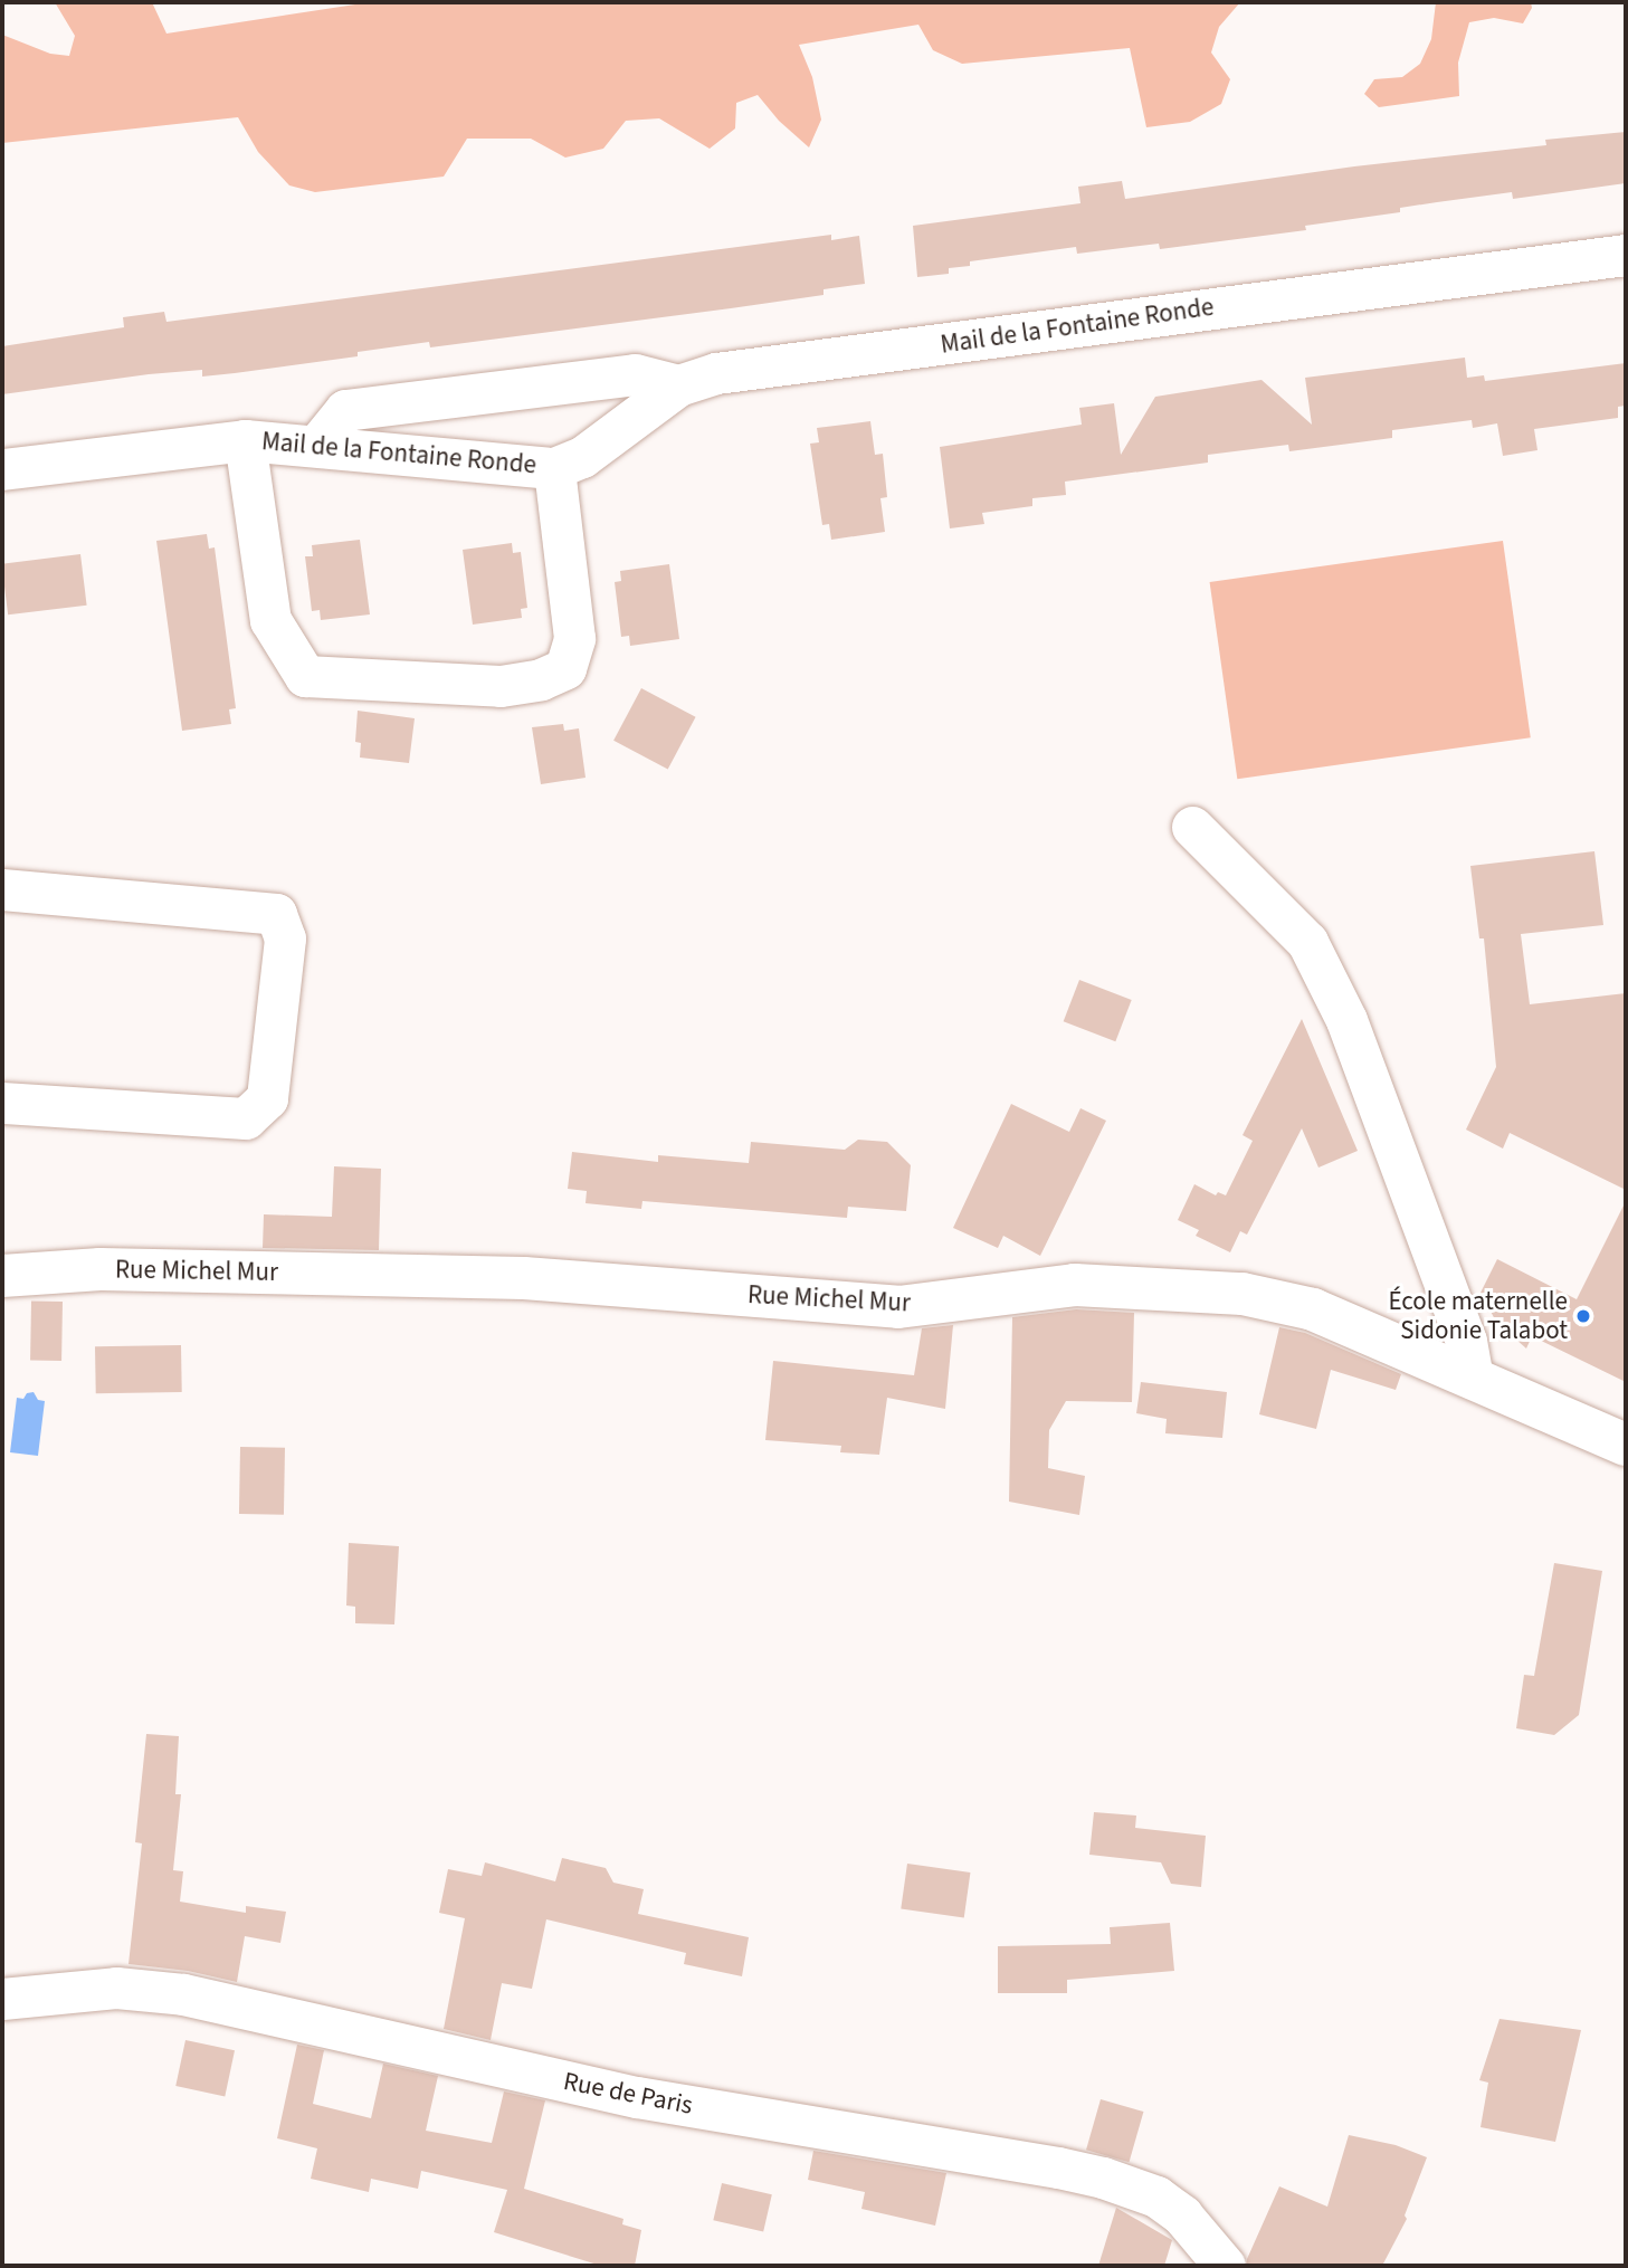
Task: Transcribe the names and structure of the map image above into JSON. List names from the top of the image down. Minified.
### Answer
{"streets":{"street":["Mail de la Fontaine Ronde","Rue Michel Mur","Rue de Paris"]},"places":["École maternelle Sidonie Talabot"]}
